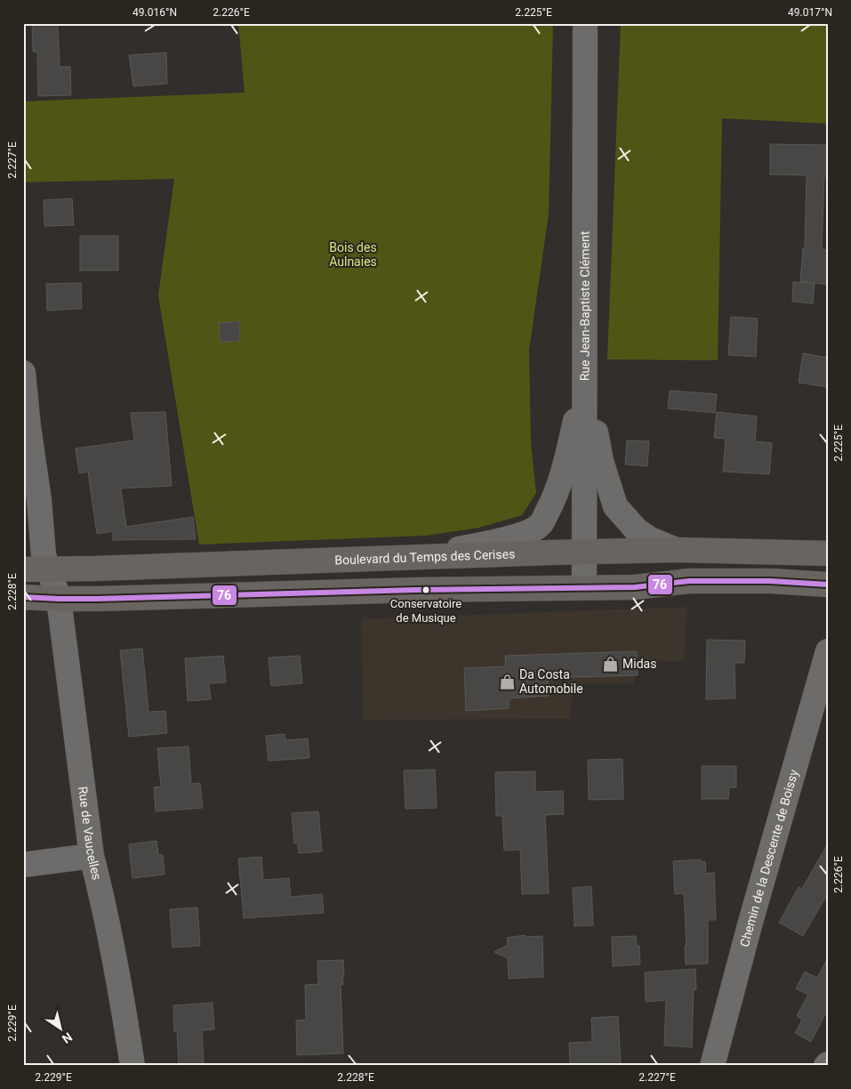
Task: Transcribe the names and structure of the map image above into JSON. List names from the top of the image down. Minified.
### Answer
{"streets":{"main road":["Boulevard du Temps des Cerises"],"street":["Rue Jean-Baptiste Clément","Rue de Vaucelles","Chemin de la Descente de Boissy"]},"crossings":[["Rue Jean-Baptiste Clément","Boulevard du Temps des Cerises"],["Boulevard du Temps des Cerises","Rue de Vaucelles"]],"parks":["Bois des Aulnaies"],"places":{"other":["Conservatoire de Musique"],"shop":["Midas","Da Costa Automobile"]},"lines":["transit line 76"],"north":"bottom right","coordinates":["49.016°N","2.226°E","2.225°E","49.017°N","2.227°E","2.228°E","2.229°E"]}
